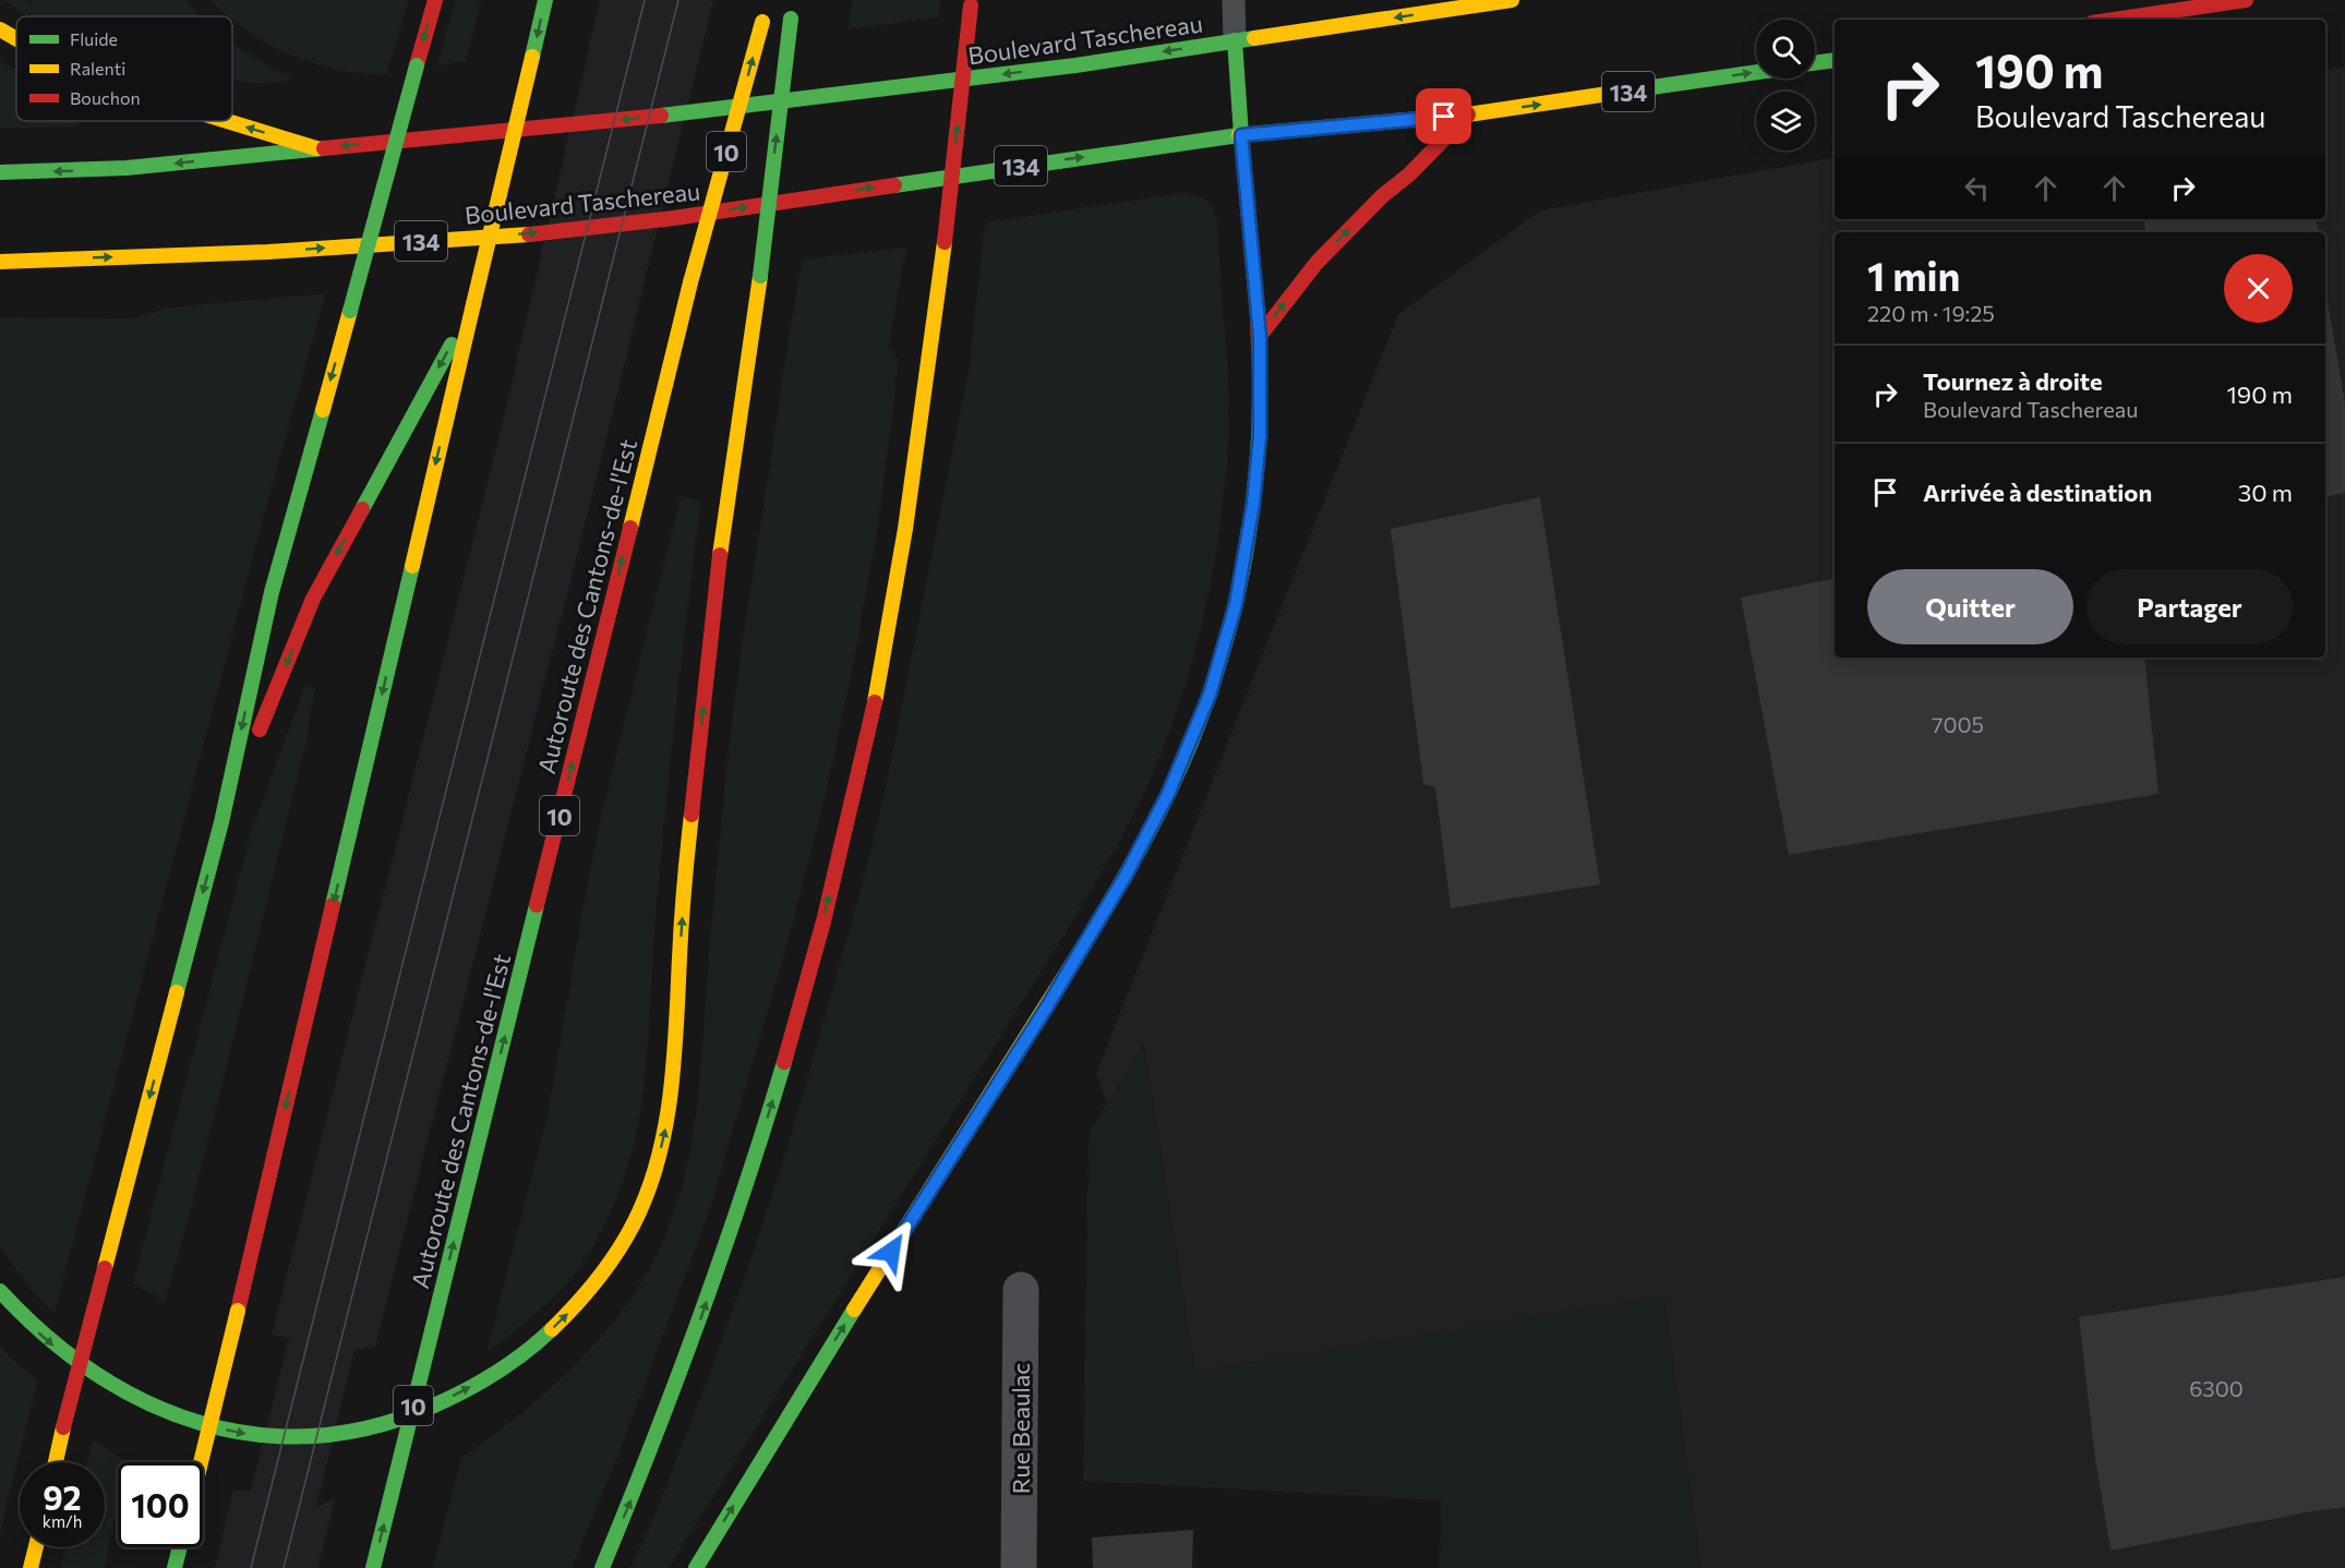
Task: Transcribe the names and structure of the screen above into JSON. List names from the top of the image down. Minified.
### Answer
{"streets":{"main road":["Boulevard Taschereau","134","10","Autoroute des Cantons-de-l'Est"],"street":["Rue Beaulac"]},"one_way":["Autoroute des Cantons-de-l'Est"],"house_numbers":["7005","6300"],"legend":["Fluide","Ralenti","Bouchon"],"page":{"turn":["190 m","Boulevard Taschereau"],"heading":["1 min","220 m · 19:25"],"list":[{"name":"Tournez à droite","note":"Boulevard Taschereau","value":"190 m"},{"name":"Arrivée à destination","value":"30 m"}],"buttons":["Quitter","Partager"],"speed":"92 km/h","limit":"100"}}
